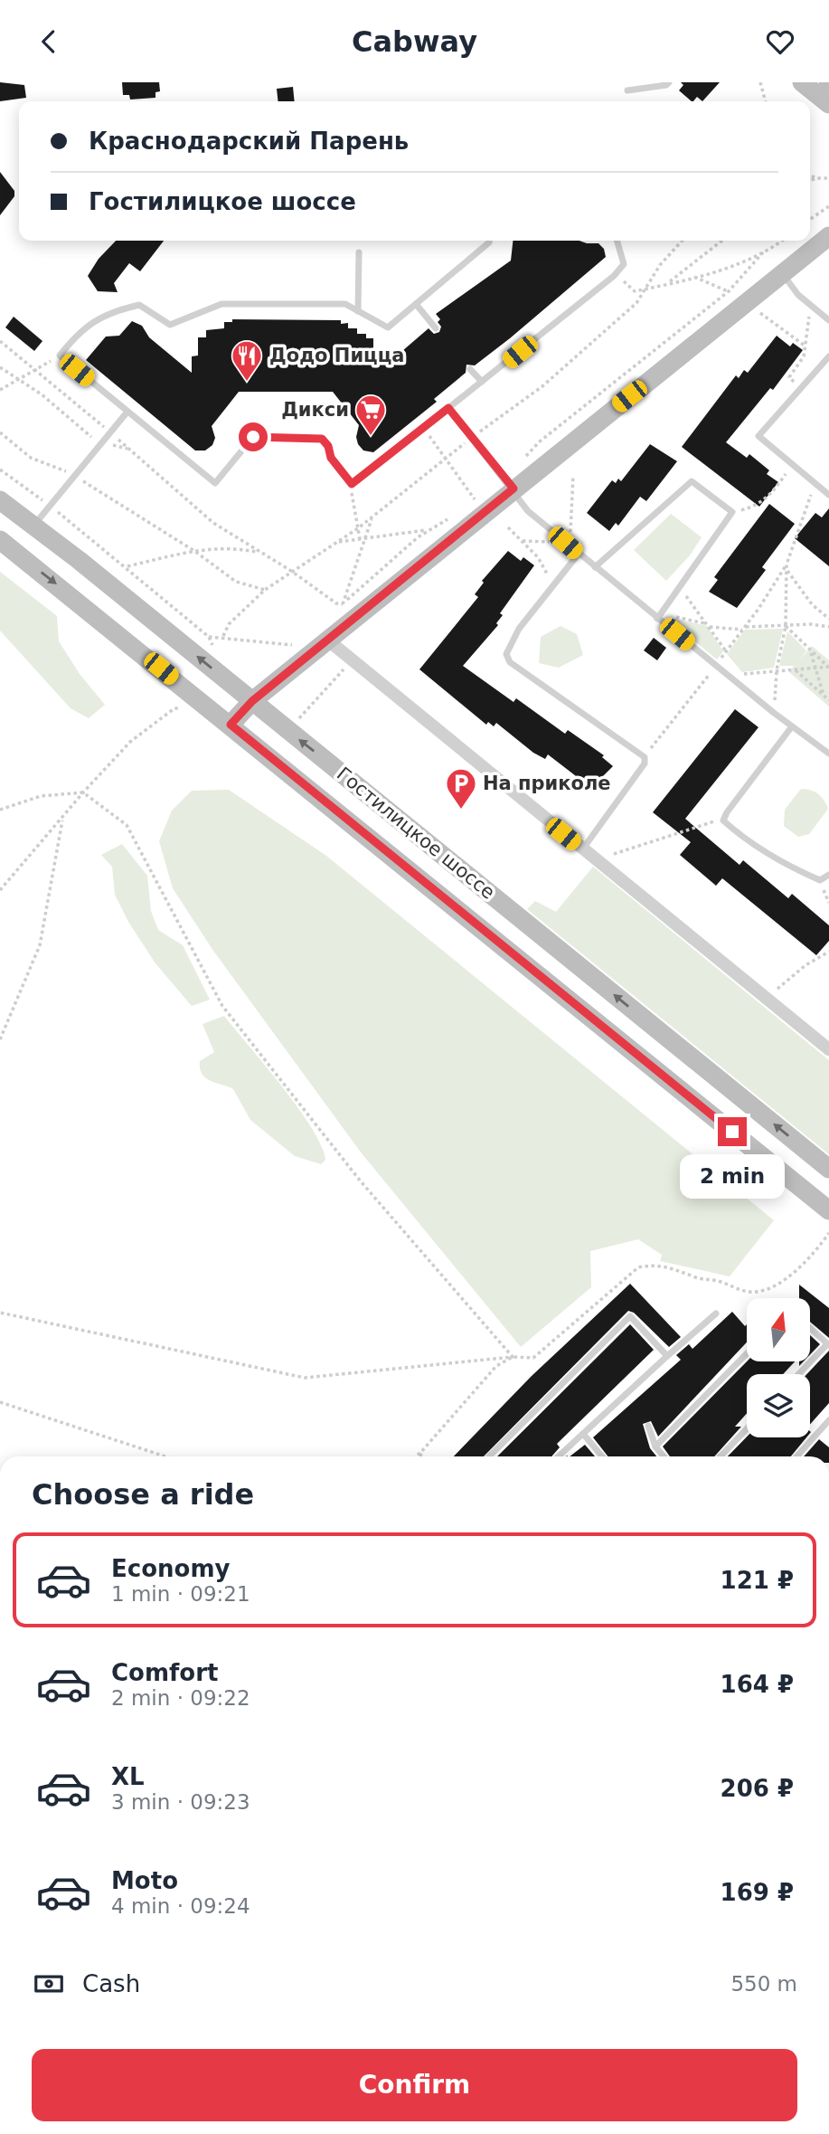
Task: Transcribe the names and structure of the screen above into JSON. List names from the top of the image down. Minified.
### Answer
{"streets":{"street":["Гостилицкое шоссе"]},"places":{"restaurant":["Додо Пицца"],"supermarket":["Дикси"],"parking":["На приколе"]},"north":"top","page":{"header":"Cabway","banner":["Краснодарский Парень","Гостилицкое шоссе"],"bubble":"2 min","heading":"Choose a ride","list":[{"name":"Economy","note":"1 min · 09:21","value":"121 ₽"},{"name":"Comfort","note":"2 min · 09:22","value":"164 ₽"},{"name":"XL","note":"3 min · 09:23","value":"206 ₽"},{"name":"Moto","note":"4 min · 09:24","value":"169 ₽"}],"pay":["Cash","550 m"],"buttons":"Confirm"}}
